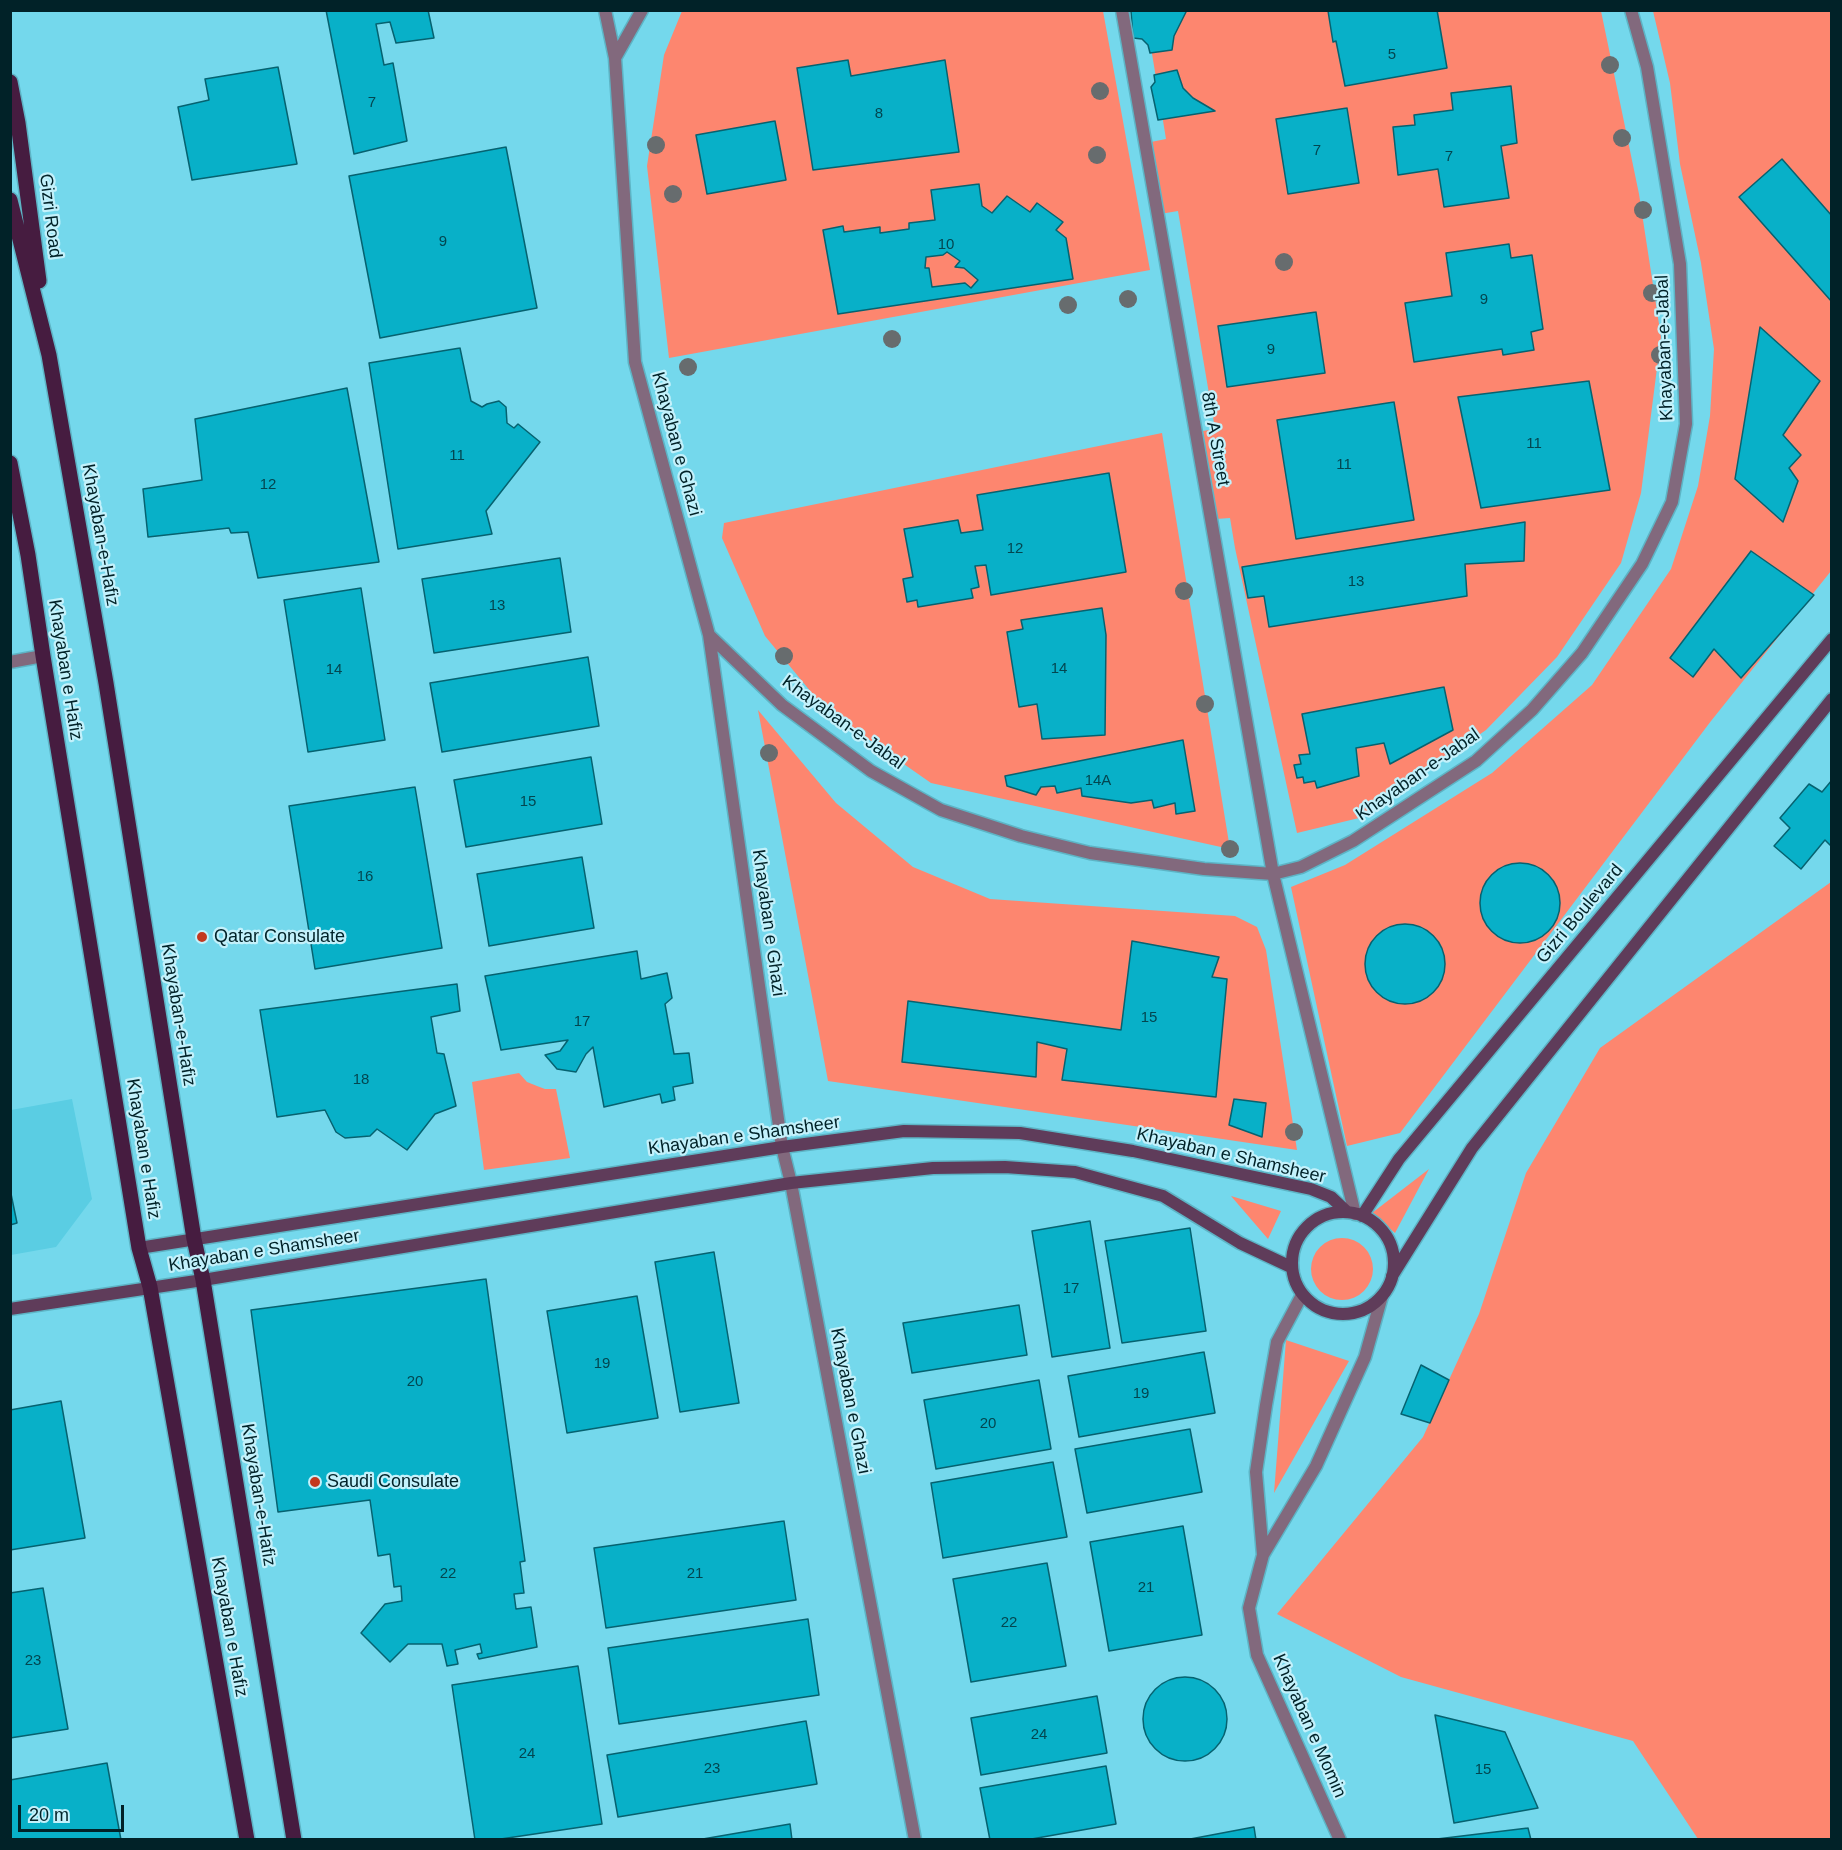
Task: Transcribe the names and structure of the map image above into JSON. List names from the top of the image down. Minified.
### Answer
{"streets":{"main road":["Gizri Road","Khayaban-e-Hafiz","Khayaban e Hafiz","Gizri Boulevard","Khayaban e Shamsheer"],"street":["Khayaban-e-Jabal","8th A Street","Khayaban e Ghazi","Khayaban e Momin"]},"crossings":[["Gizri Road","Khayaban-e-Hafiz"],["Khayaban-e-Jabal","8th A Street"],["Khayaban-e-Jabal","Khayaban e Ghazi"],["8th A Street","Gizri Boulevard"],["8th A Street","Khayaban e Shamsheer"],["8th A Street","Khayaban e Momin"],["Khayaban e Ghazi","Khayaban e Shamsheer"],["Khayaban-e-Hafiz","Khayaban e Shamsheer"],["Khayaban e Hafiz","Khayaban e Shamsheer"],["Gizri Boulevard","Khayaban e Shamsheer"],["Gizri Boulevard","Khayaban e Momin"],["Khayaban e Shamsheer","Khayaban e Momin"]],"places":["Qatar Consulate","Saudi Consulate"],"house_numbers":["5","7","8","7","7","9","10","9","9","11","11","11","12","12","13","13","14","14","14A","15","16","15","17","18","17","19","20","19","20","22","21","21","22","23","24","24","23","15"],"scale_bar":"20 m"}
